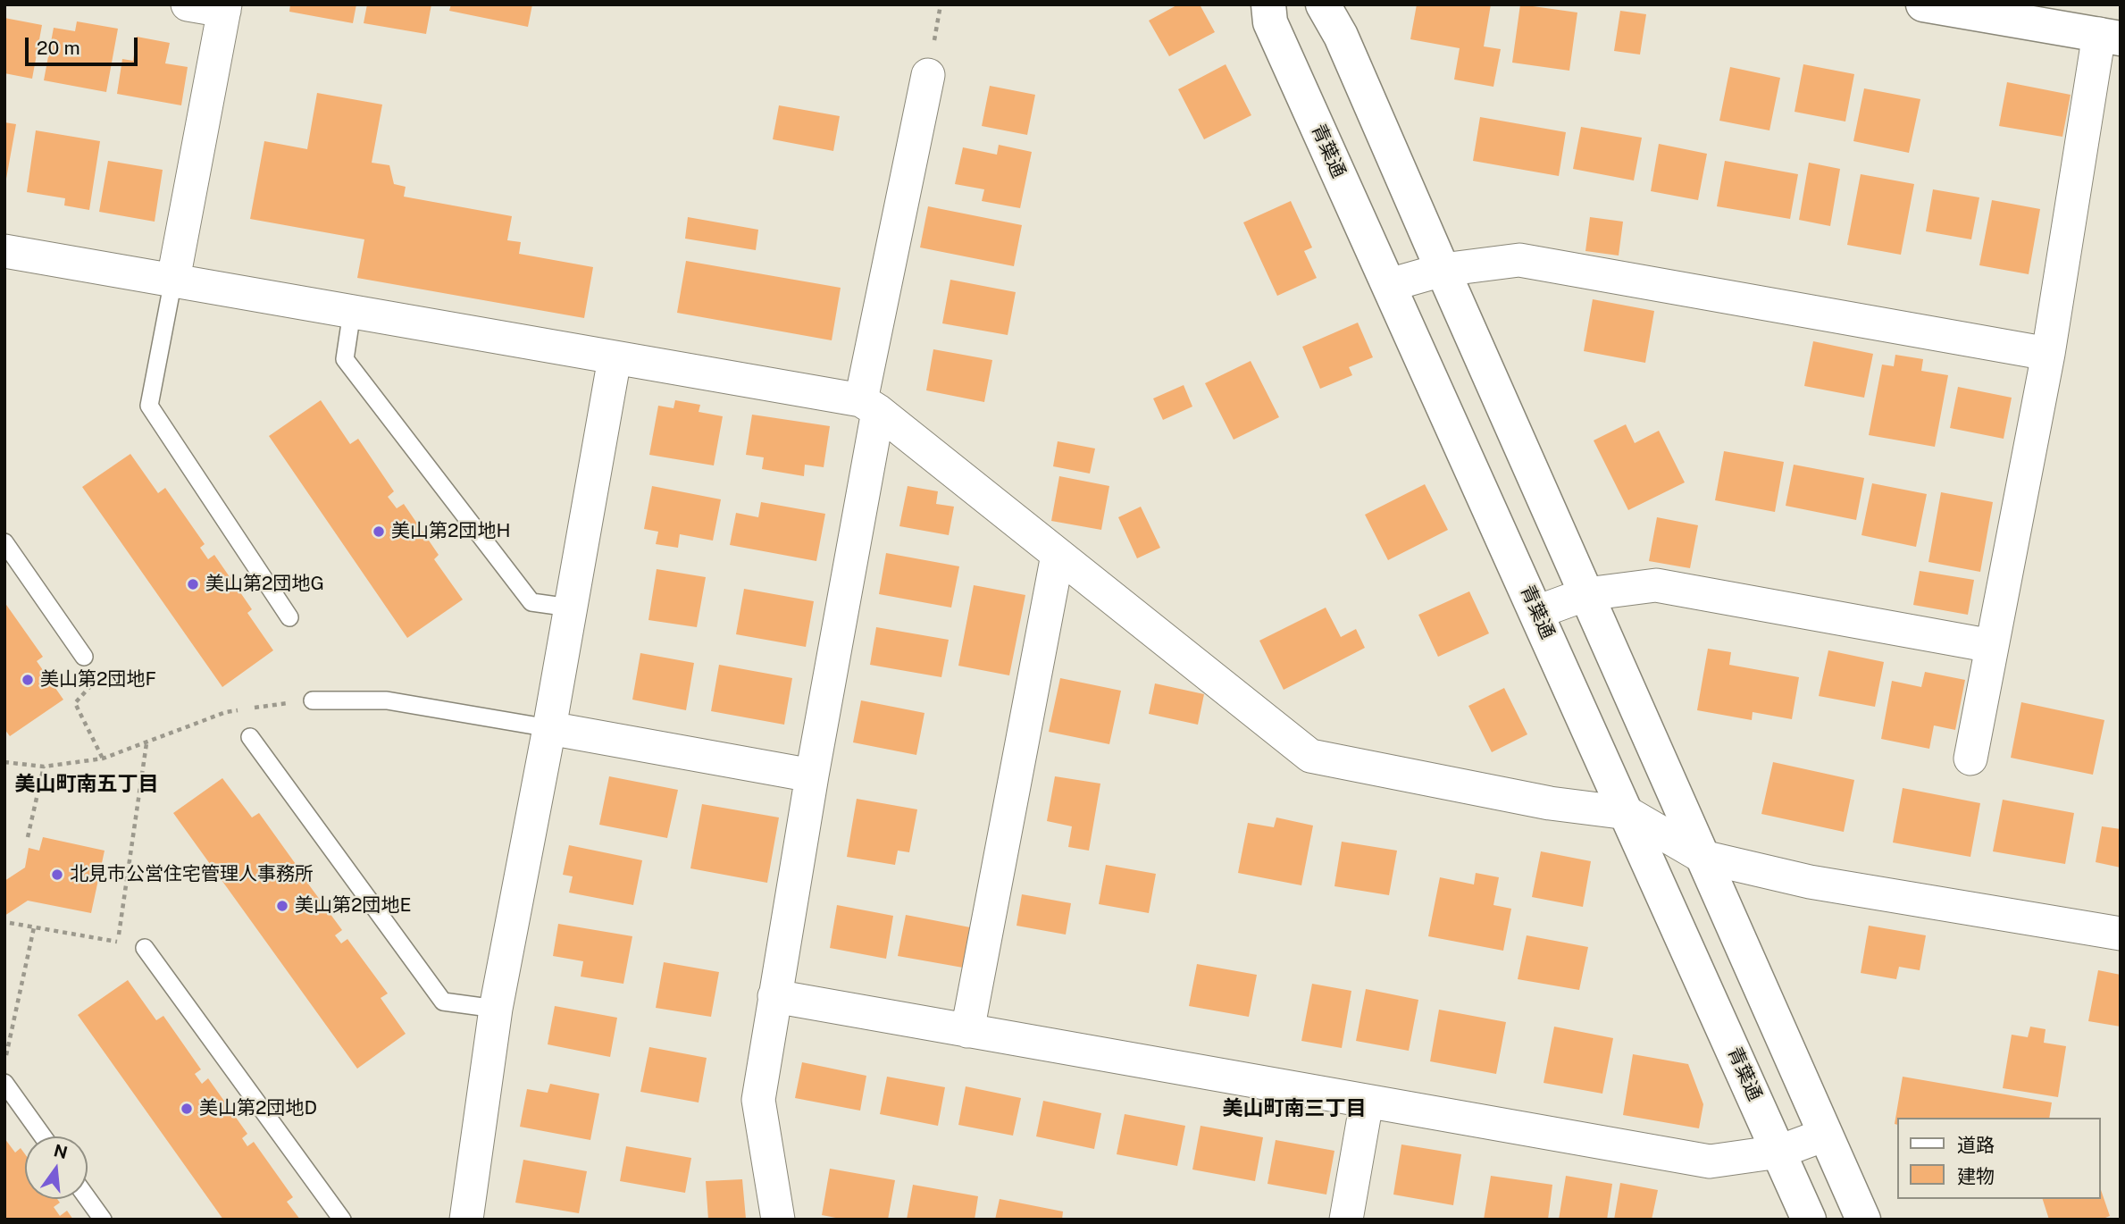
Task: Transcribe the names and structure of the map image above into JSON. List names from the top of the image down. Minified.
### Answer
{"streets":{"street":["青葉通"]},"districts":["美山町南五丁目","美山町南三丁目"],"places":["美山第2団地H","美山第2団地G","美山第2団地F","北見市公営住宅管理人事務所","美山第2団地E","美山第2団地D"],"legend":["道路","建物"],"scale_bar":"20 m","north":"top"}
